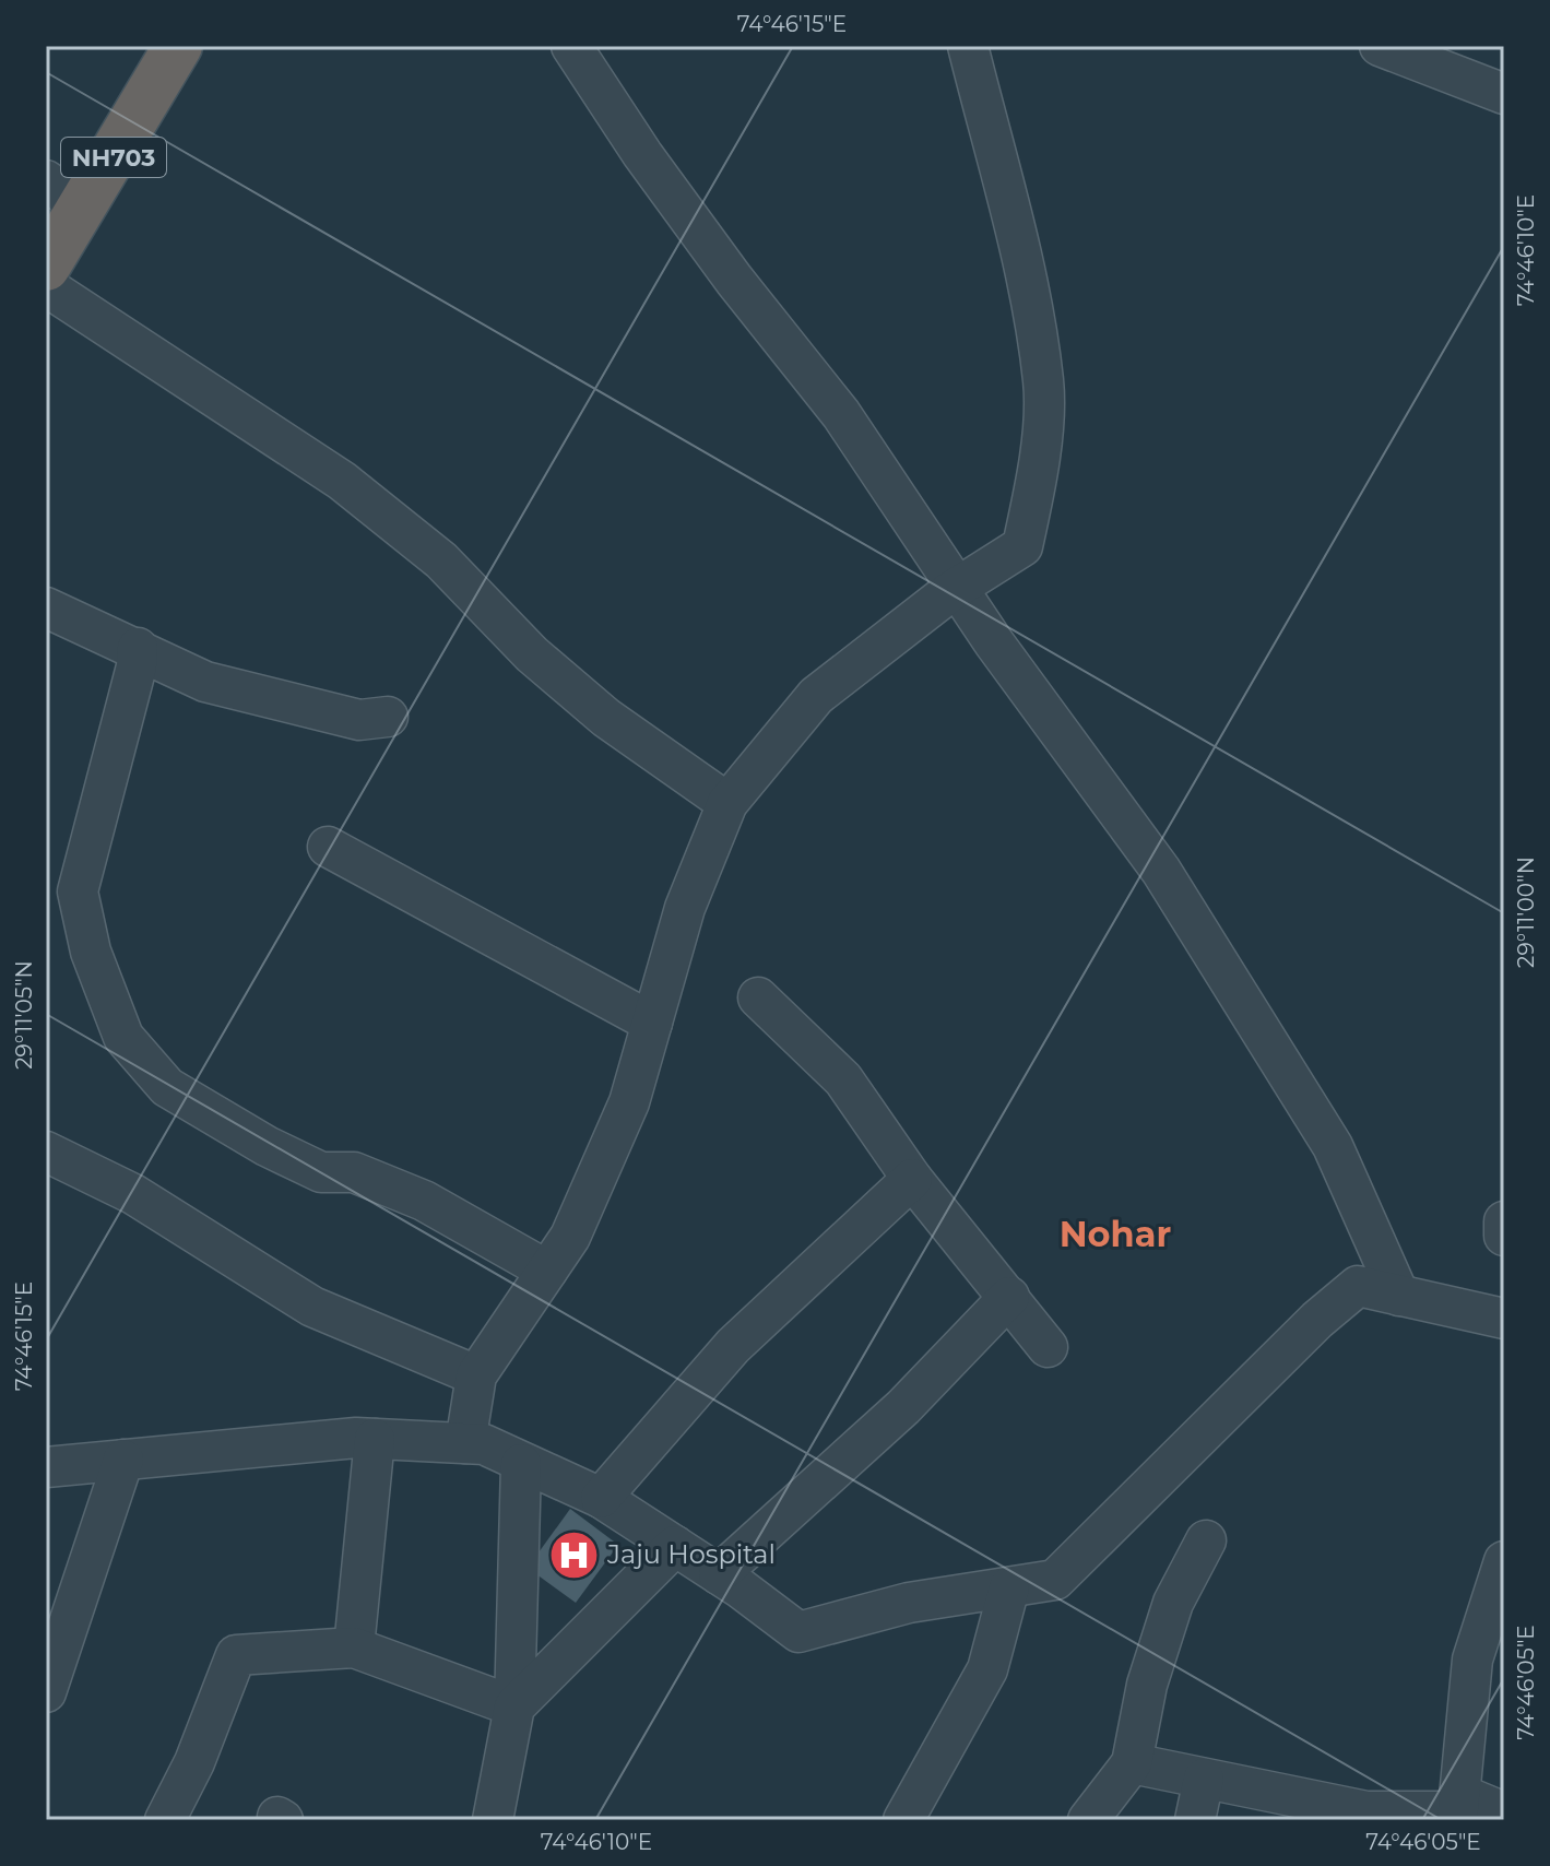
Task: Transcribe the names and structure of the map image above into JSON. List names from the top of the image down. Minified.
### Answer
{"streets":{"highway":["NH703"]},"districts":["Nohar"],"places":{"hospital":["Jaju Hospital"]},"coordinates":["74°46'15\"E","74°46'10\"E","29°11'00\"N","29°11'05\"N","74°46'05\"E"]}
